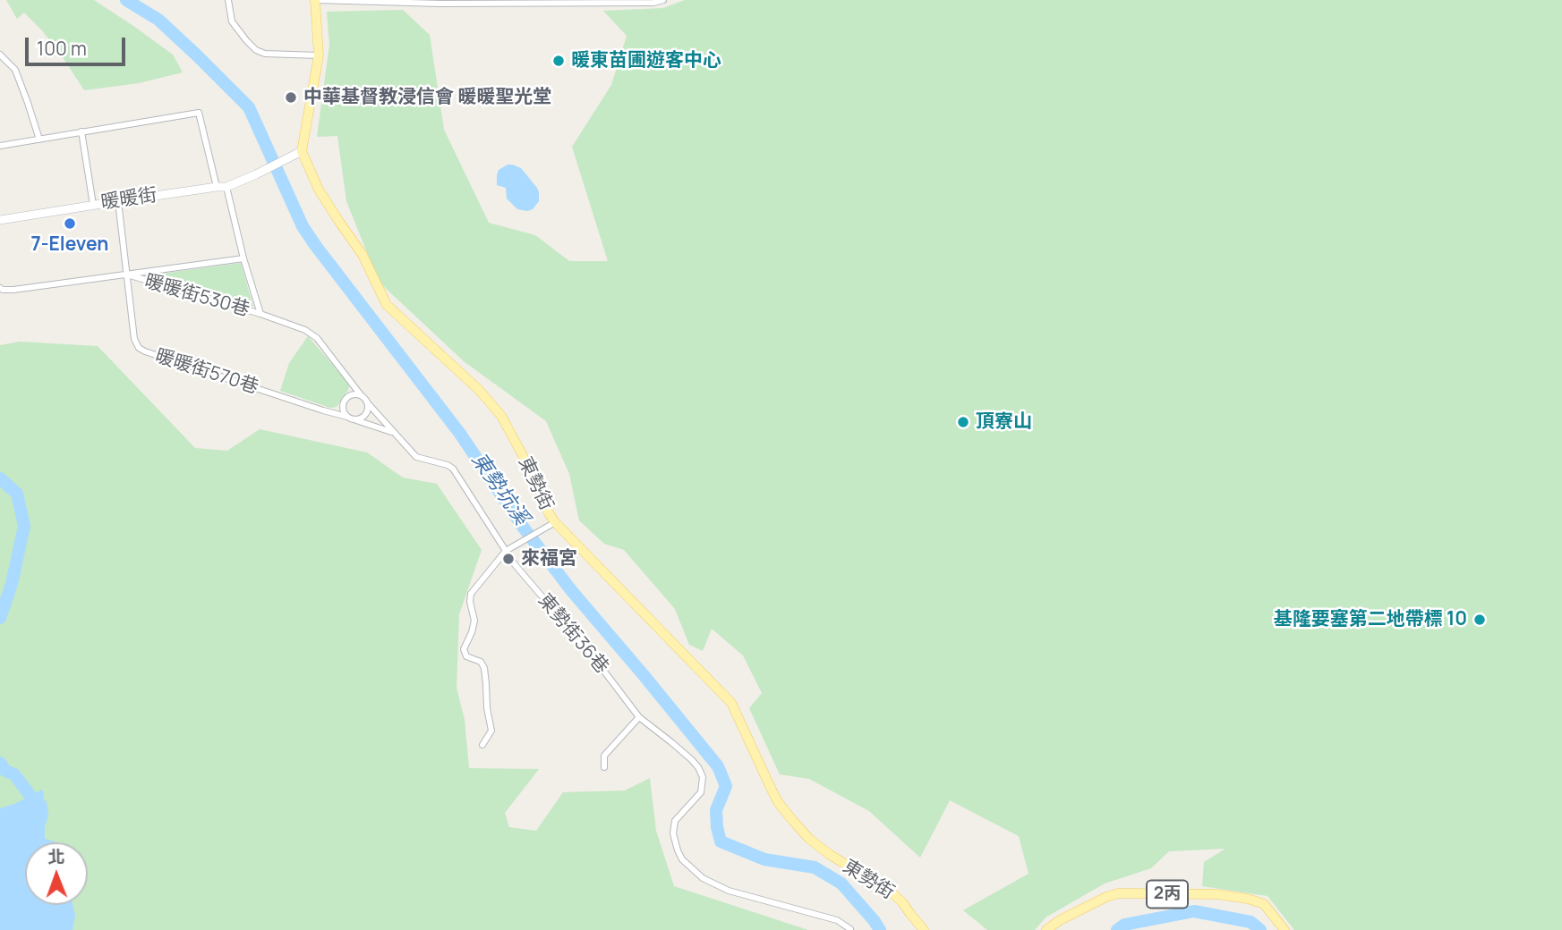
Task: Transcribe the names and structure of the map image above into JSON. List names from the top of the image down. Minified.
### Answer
{"streets":{"main road":["東勢街","2丙"],"street":["暖暖街","暖暖街530巷","暖暖街570巷","東勢街36巷"]},"crossings":[["暖暖街","暖暖街570巷"],["暖暖街","東勢街"],["暖暖街530巷","暖暖街570巷"]],"water":["東勢坑溪"],"places":["暖東苗圃遊客中心","中華基督教浸信會 暖暖聖光堂","7-Eleven","頂寮山","來福宮","基隆要塞第二地帶標 10"],"scale_bar":"100 m","north":"top"}
